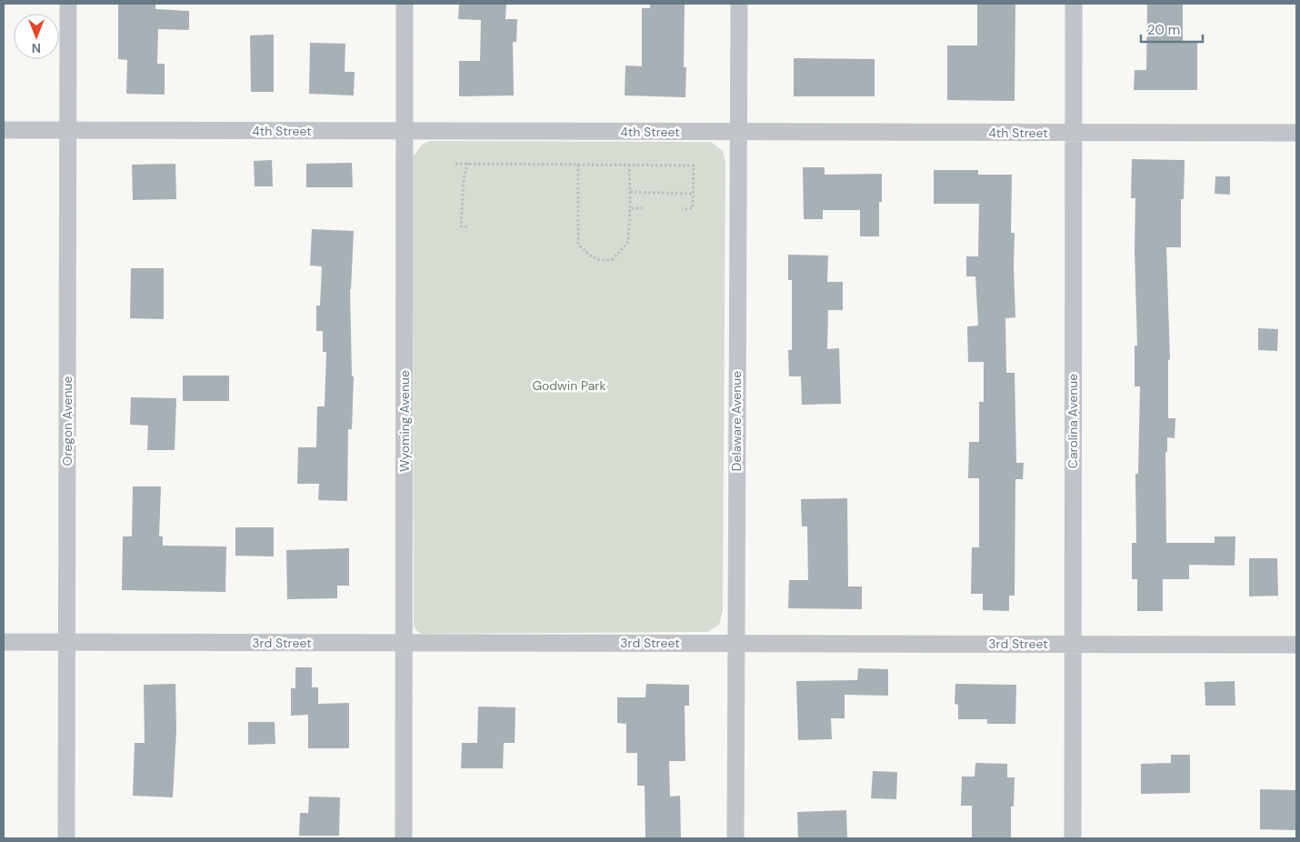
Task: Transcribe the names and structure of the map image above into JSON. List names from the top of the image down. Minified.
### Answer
{"streets":{"street":["4th Street","Oregon Avenue","Wyoming Avenue","Delaware Avenue","Carolina Avenue","3rd Street"]},"crossings":[["4th Street","Oregon Avenue"],["4th Street","Wyoming Avenue"],["4th Street","Delaware Avenue"],["4th Street","Carolina Avenue"],["Oregon Avenue","3rd Street"],["Wyoming Avenue","3rd Street"],["Delaware Avenue","3rd Street"],["Carolina Avenue","3rd Street"]],"parks":["Godwin Park"],"scale_bar":"20 m","north":"bottom"}
